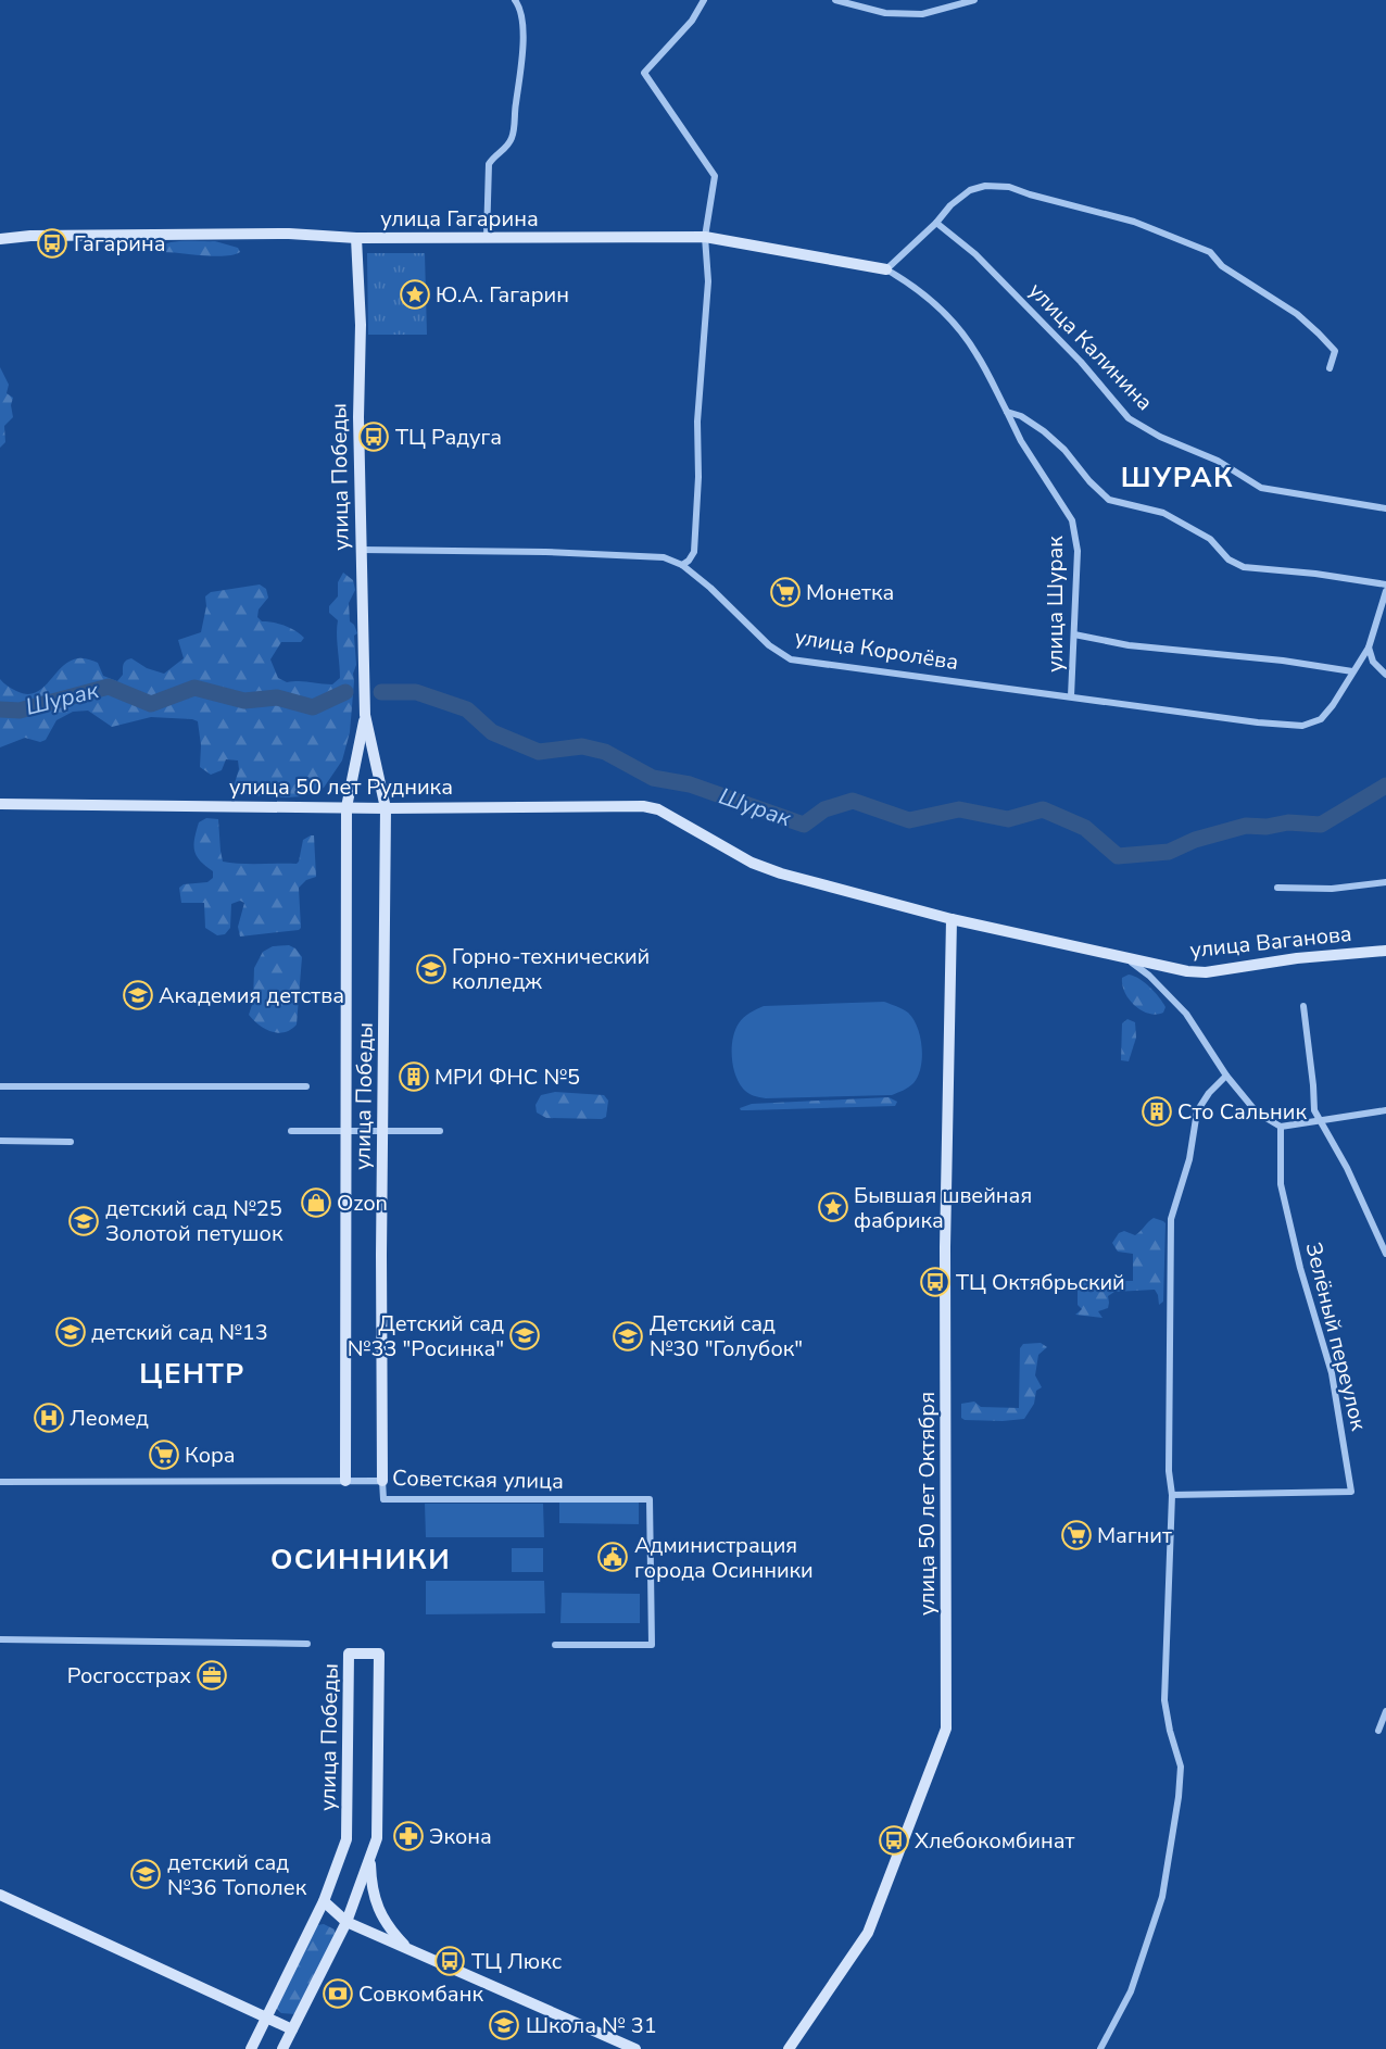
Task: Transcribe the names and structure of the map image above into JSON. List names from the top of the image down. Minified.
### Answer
{"streets":{"street":["улица Гагарина","улица Калинина","улица Победы","улица Шурак","улица Королёва","улица 50 лет Рудника","улица Ваганова","Зелёный переулок","Советская улица","улица 50 лет Октября"]},"crossings":[["улица Гагарина","улица Победы"],["улица Гагарина","улица Шурак"],["улица Победы","улица Королёва"],["улица Победы","улица 50 лет Рудника"],["улица Победы","Советская улица"],["улица Шурак","улица Королёва"],["улица 50 лет Рудника","улица Ваганова"],["улица 50 лет Рудника","улица 50 лет Октября"],["улица Ваганова","улица 50 лет Октября"]],"districts":["ШУРАК","ЦЕНТР","ОСИННИКИ"],"water":["Шурак"],"places":{"bus stop":["Гагарина","ТЦ Радуга","ТЦ Октябрьский","Хлебокомбинат","ТЦ Люкс"],"place":["Ю.А. Гагарин","Бывшая швейная фабрика"],"supermarket":["Монетка","Кора","Магнит"],"school or university":["Горно-технический колледж","Академия детства","детский сад №25 Золотой петушок","детский сад №13","Детский сад №33 \"Росинка\"","Детский сад №30 \"Голубок\"","детский сад №36 Тополек","Школа № 31"],"building":["МРИ ФНС №5","Сто Сальник"],"shop":["Ozon"],"hospital":["Леомед"],"public building":["Администрация города Осинники"],"office":["Росгосстрах"],"pharmacy":["Экона"],"bank":["Совкомбанк"]}}
